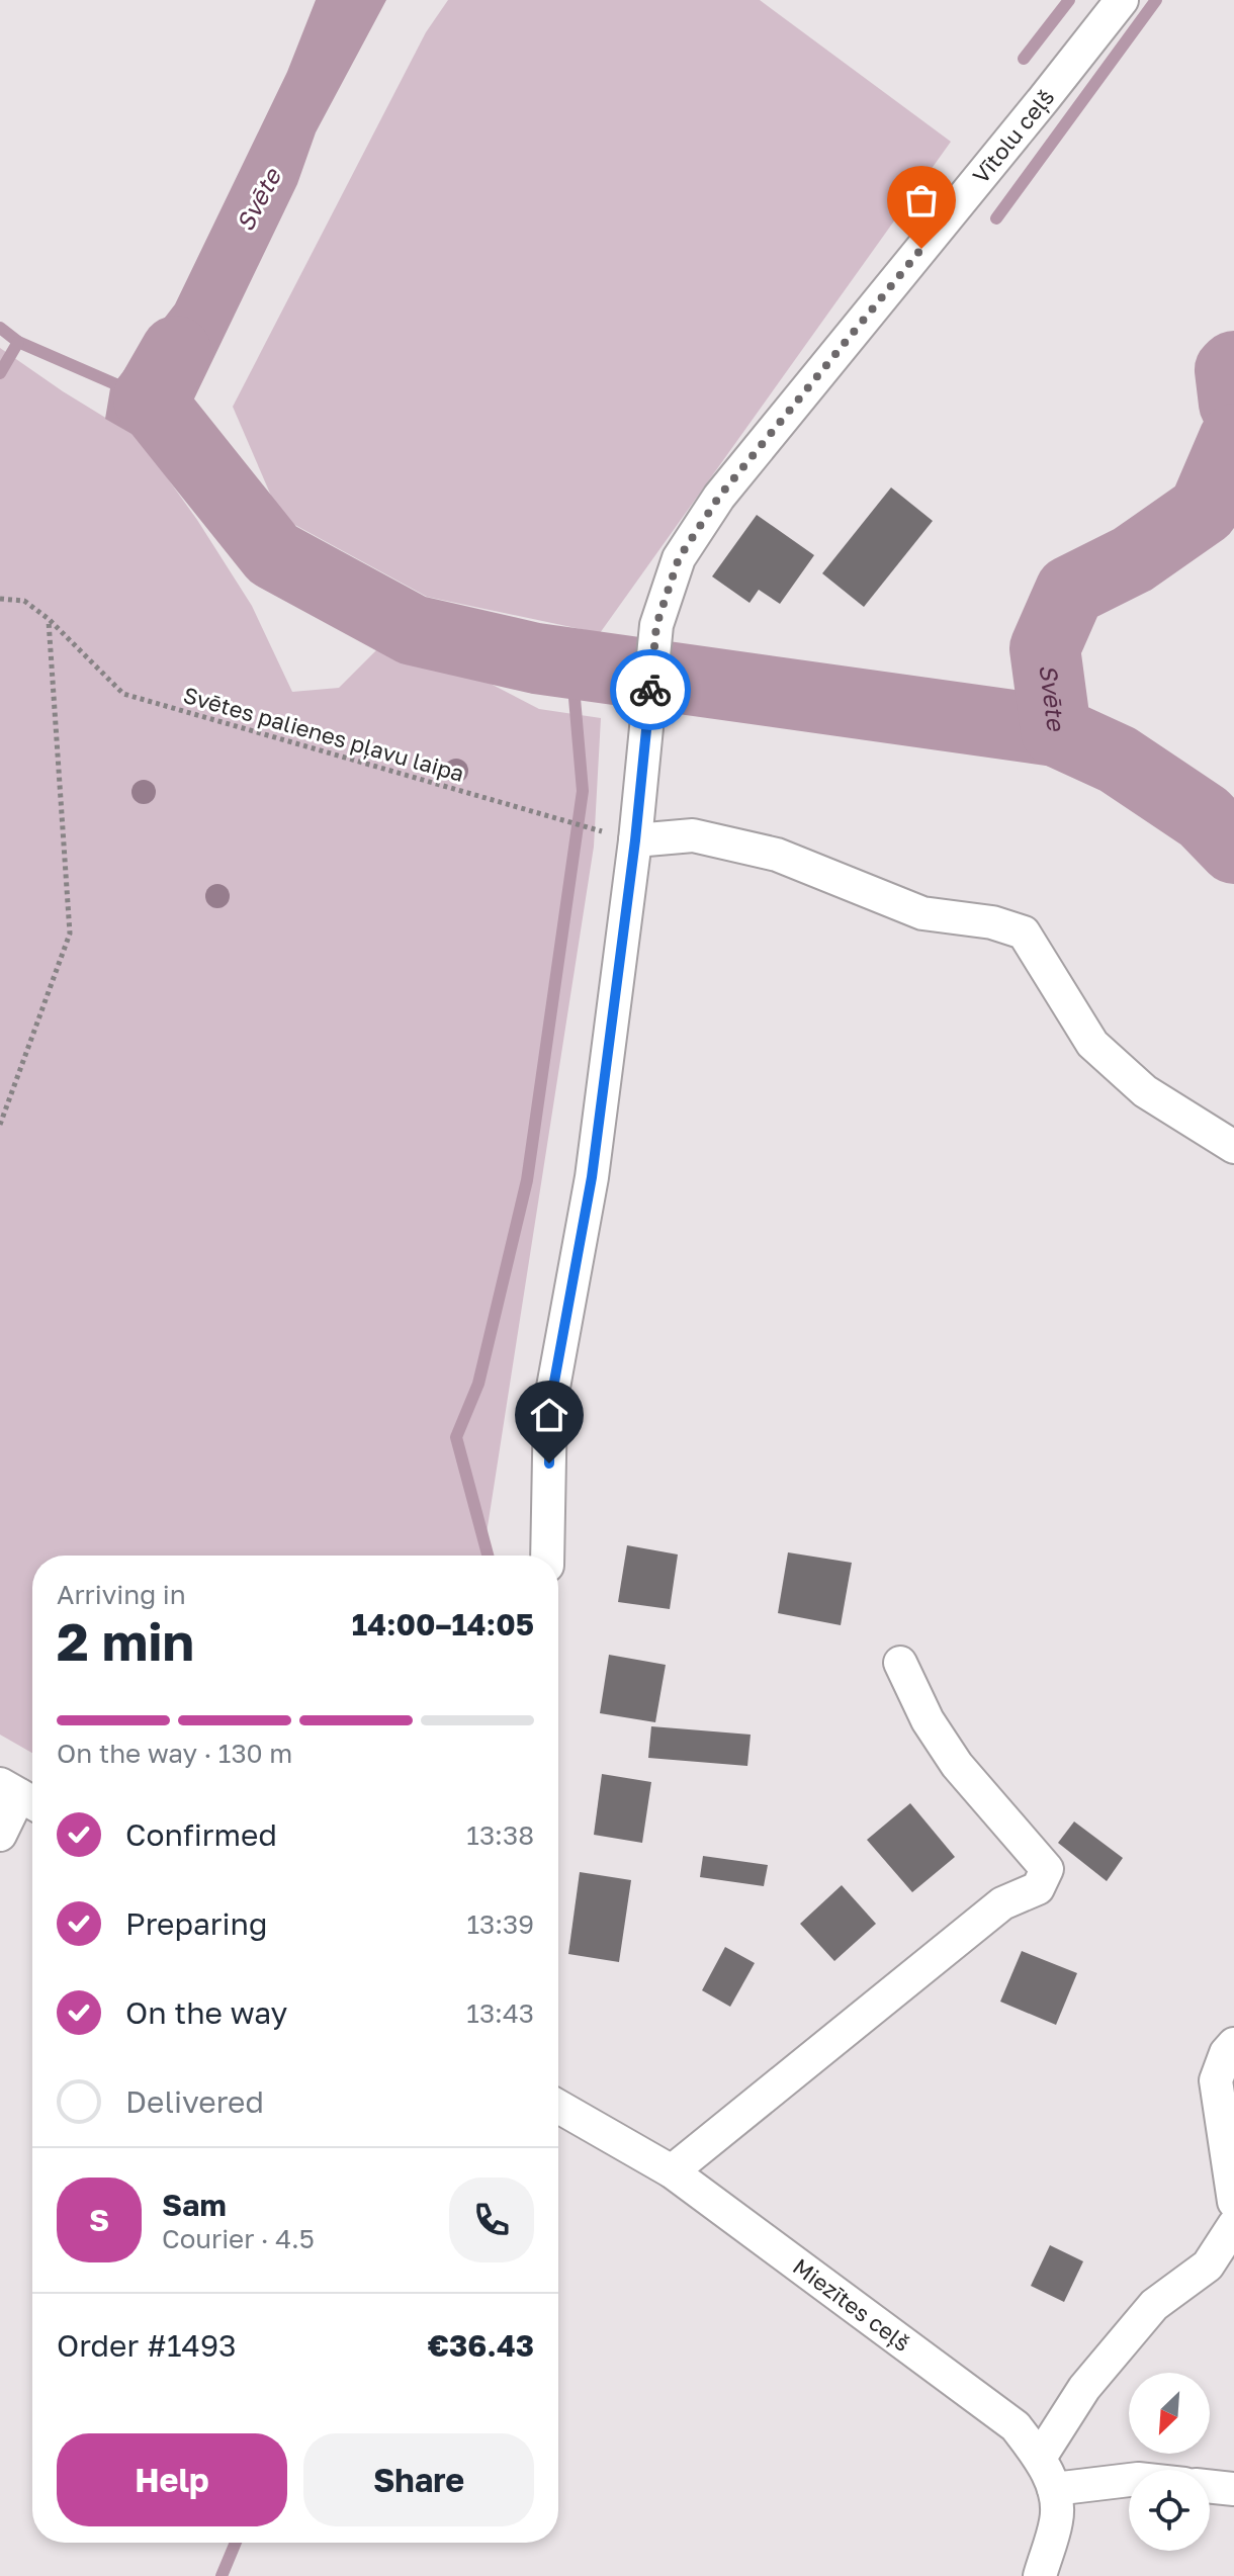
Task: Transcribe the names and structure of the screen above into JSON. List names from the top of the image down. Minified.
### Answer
{"streets":{"street":["Vītolu ceļš","Miezītes ceļš"],"path":["Svētes palienes pļavu laipa"]},"crossings":[["Vītolu ceļš","Svētes palienes pļavu laipa"]],"water":["Svēte"],"north":"bottom left","page":{"heading":["2 min","Arriving in","14:00–14:05"],"panel":["Sam","Courier · 4.5","Order #1493","€36.43"],"bar":"On the way · 130 m","list":[["Confirmed","13:38"],["Preparing","13:39"],["On the way","13:43"],"Delivered"],"round":"S","buttons":["Help","Share"]}}
